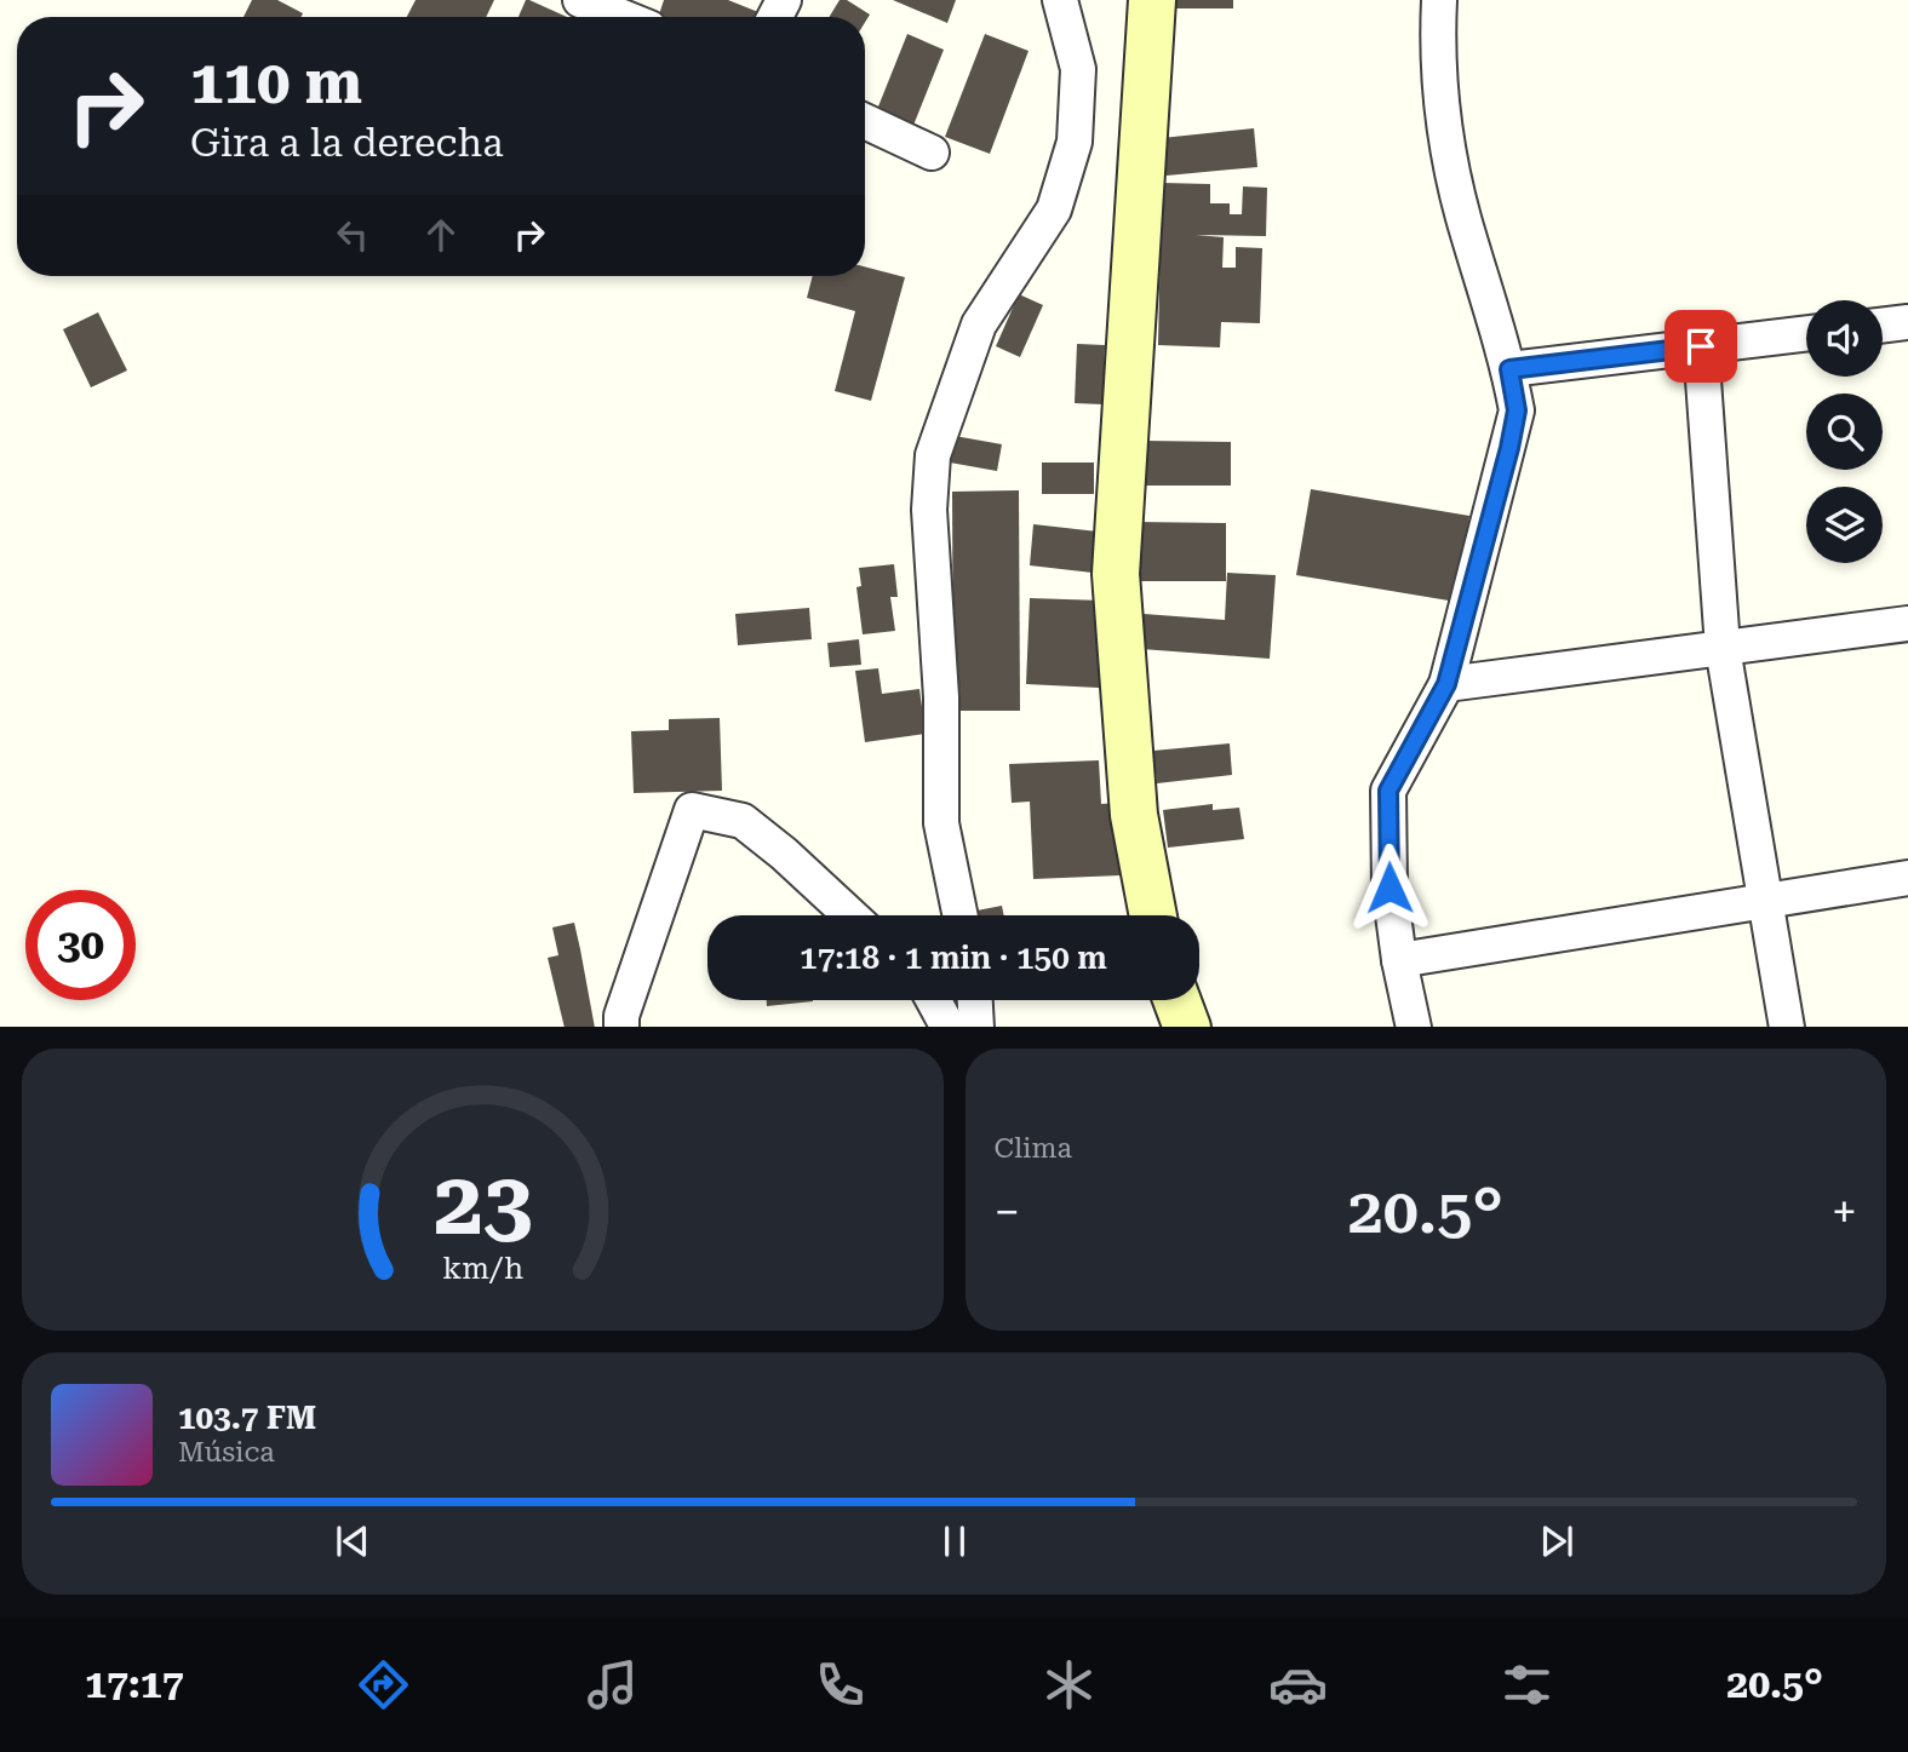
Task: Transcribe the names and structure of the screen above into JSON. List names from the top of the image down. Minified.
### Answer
{"page":{"turn":["110 m","Gira a la derecha"],"limit":"30","trip":"17:18 · 1 min · 150 m","tile":"Clima","heat":["−","20.5°","+"],"song":["103.7 FM","Música"],"tabs":["17:17","20.5°"],"gauge":["23","km/h"]}}
